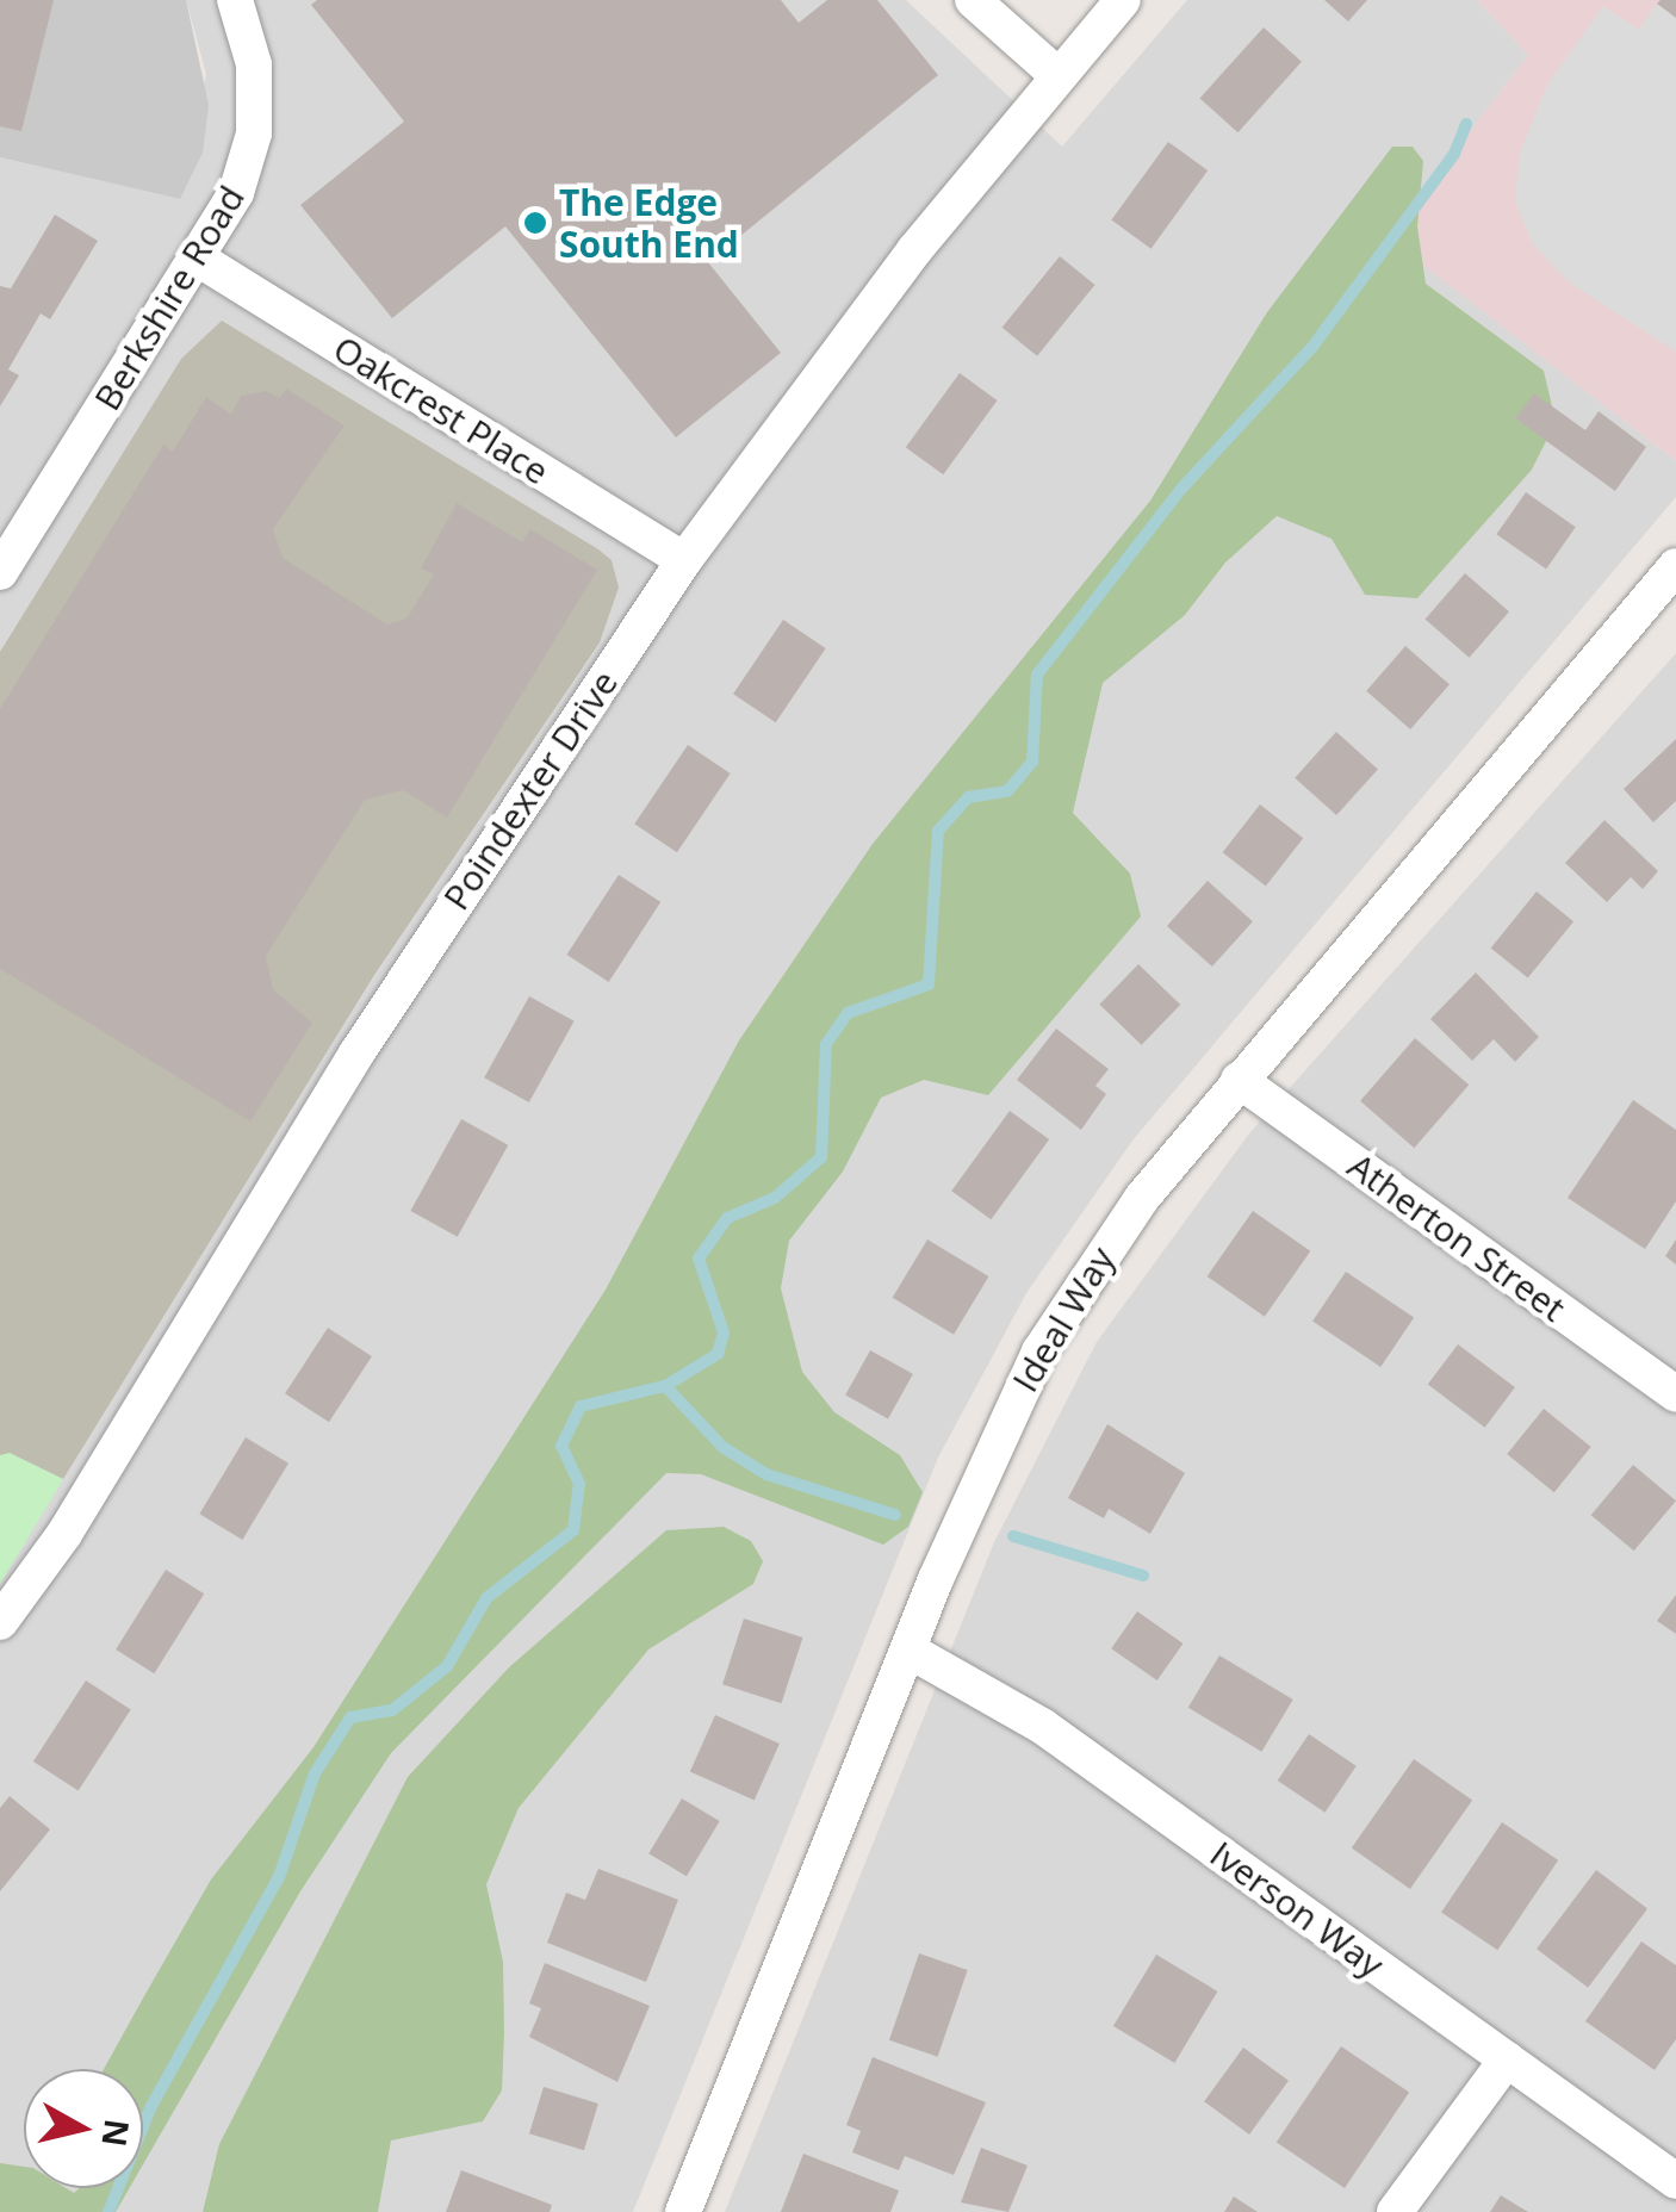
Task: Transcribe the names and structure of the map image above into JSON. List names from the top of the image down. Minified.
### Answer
{"streets":{"street":["Berkshire Road","Oakcrest Place","Poindexter Drive","Atherton Street","Ideal Way","Iverson Way"]},"crossings":[["Berkshire Road","Oakcrest Place"],["Oakcrest Place","Poindexter Drive"],["Atherton Street","Ideal Way"],["Ideal Way","Iverson Way"]],"places":["The Edge South End"],"north":"right"}
